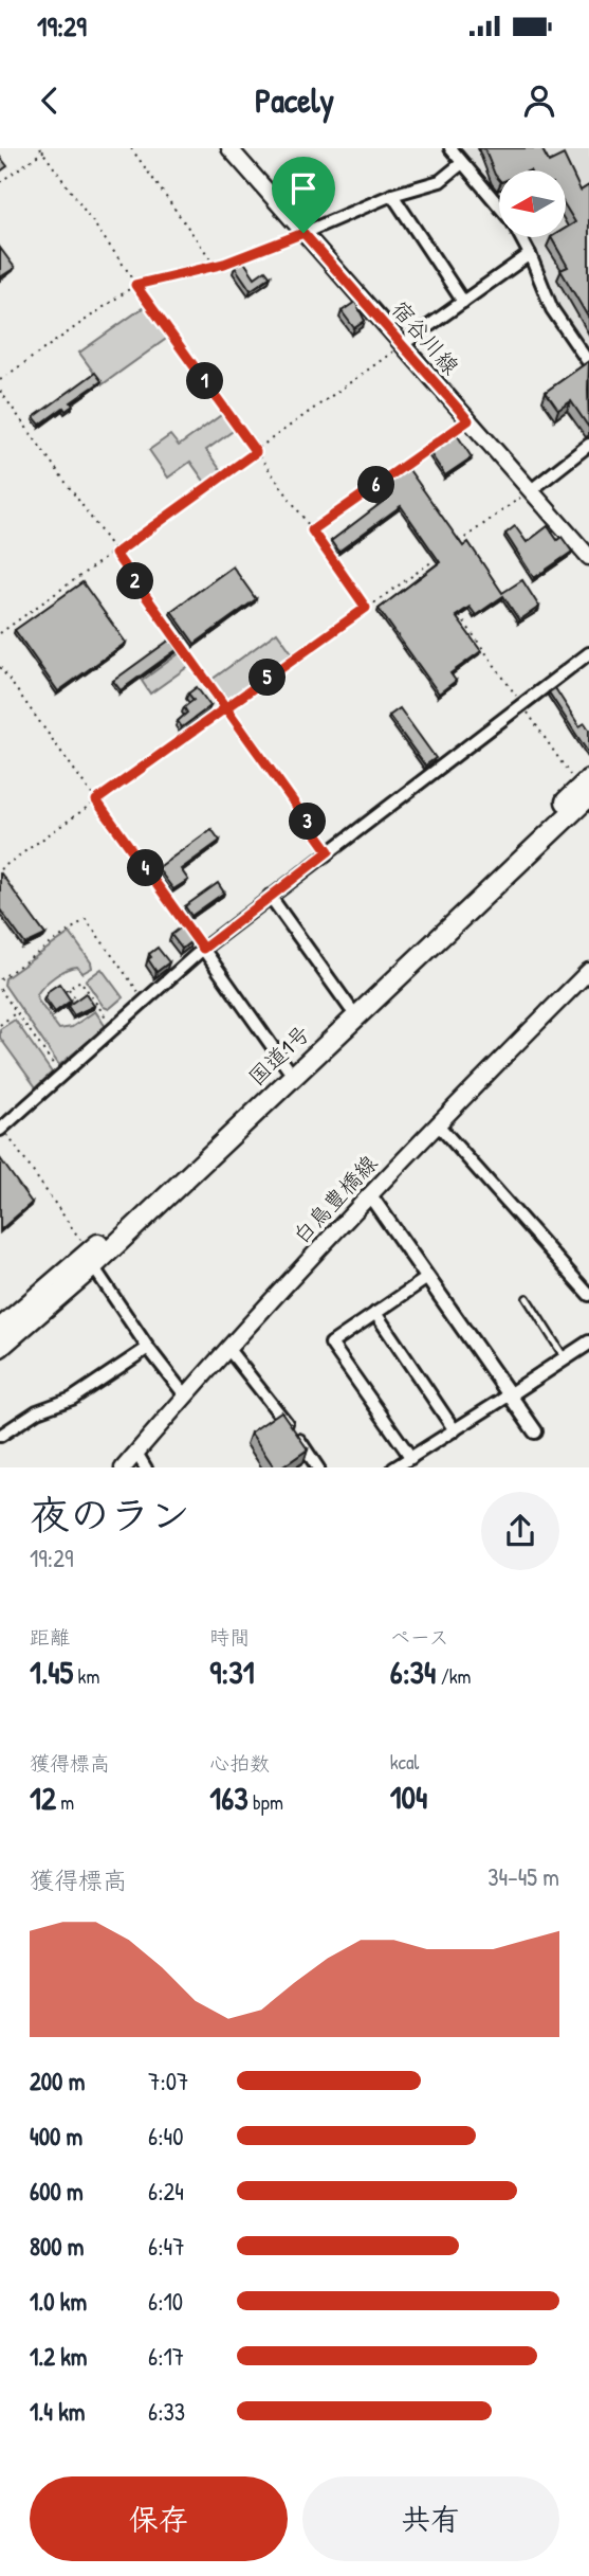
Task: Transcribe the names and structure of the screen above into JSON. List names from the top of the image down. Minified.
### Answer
{"streets":{"highway":["国道1号"],"main road":["宿谷川線","白鳥豊橋線"]},"north":"left","page":{"status":"19:29","header":"Pacely","pins":["1","6","2","5","3","4"],"heading":["夜のラン","19:29"],"stats":[["距離","1.45 km"],["時間","9:31"],["ペース","6:34 /km"],["獲得標高","12 m"],["心拍数","163 bpm"],["kcal","104"]],"chart":["獲得標高","34–45 m"],"list":[{"name":"200 m","note":"7:07"},{"name":"400 m","note":"6:40"},{"name":"600 m","note":"6:24"},{"name":"800 m","note":"6:47"},{"name":"1.0 km","note":"6:10"},{"name":"1.2 km","note":"6:17"},{"name":"1.4 km","note":"6:33"}],"buttons":["保存","共有"]}}
